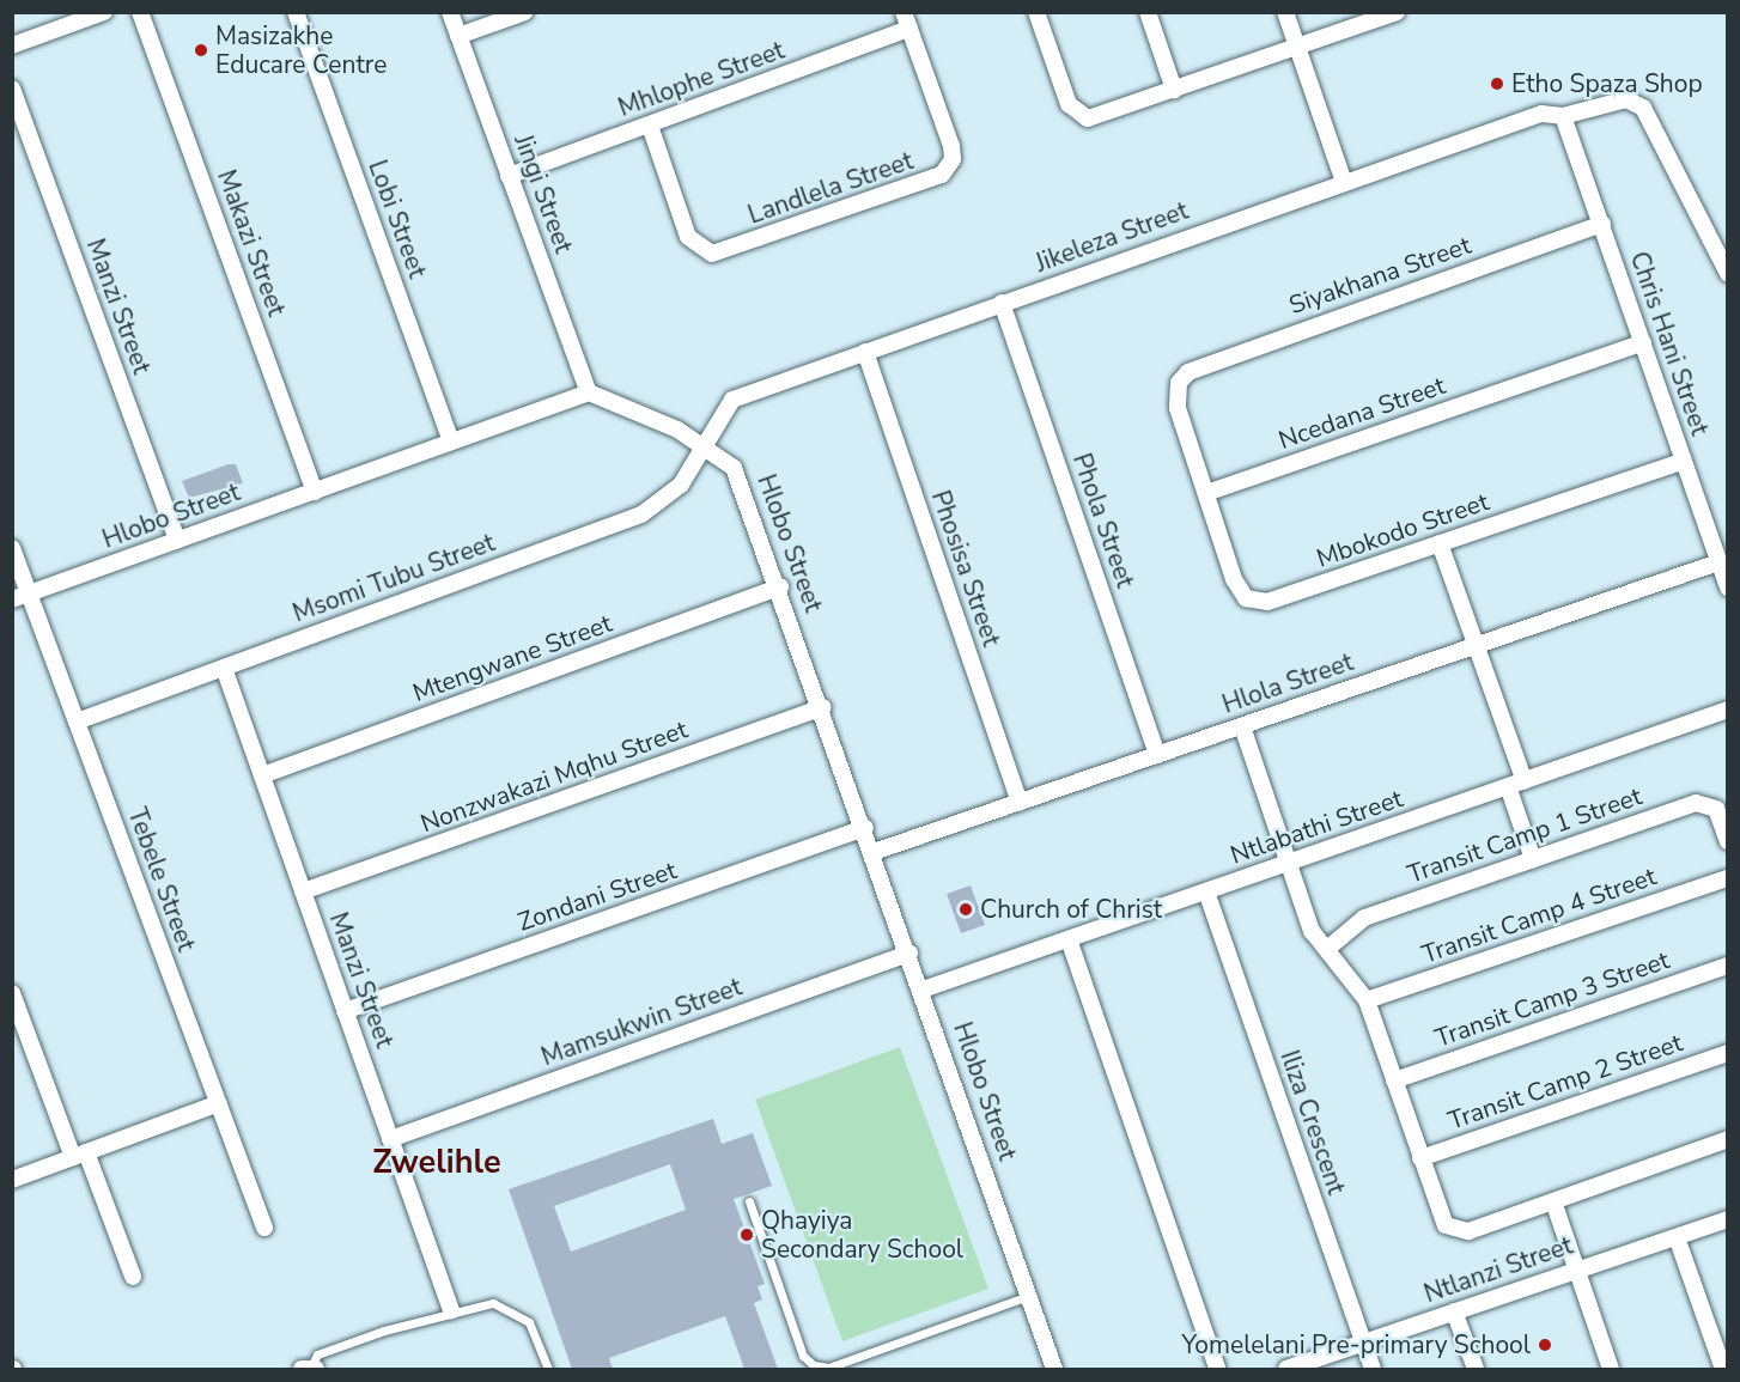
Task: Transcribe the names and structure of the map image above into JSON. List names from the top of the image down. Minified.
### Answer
{"streets":{"street":["Mhlophe Street","Landlela Street","Jingi Street","Lobi Street","Jikeleza Street","Makazi Street","Siyakhana Street","Manzi Street","Chris Hani Street","Ncedana Street","Hlobo Street","Phola Street","Mbokodo Street","Phosisa Street","Msomi Tubu Street","Mtengwane Street","Hlola Street","Nonzwakazi Mqhu Street","Ntlabathi Street","Transit Camp 1 Street","Tebele Street","Zondani Street","Transit Camp 4 Street","Transit Camp 3 Street","Mamsukwin Street","Transit Camp 2 Street","Iliza Crescent","Ntlanzi Street"]},"crossings":[["Mhlophe Street","Landlela Street"],["Mhlophe Street","Jingi Street"],["Jingi Street","Hlobo Street"],["Lobi Street","Hlobo Street"],["Jikeleza Street","Chris Hani Street"],["Jikeleza Street","Hlobo Street"],["Jikeleza Street","Phola Street"],["Jikeleza Street","Phosisa Street"],["Jikeleza Street","Msomi Tubu Street"],["Makazi Street","Hlobo Street"],["Siyakhana Street","Chris Hani Street"],["Siyakhana Street","Ncedana Street"],["Siyakhana Street","Mbokodo Street"],["Manzi Street","Hlobo Street"],["Manzi Street","Msomi Tubu Street"],["Manzi Street","Mtengwane Street"],["Manzi Street","Nonzwakazi Mqhu Street"],["Manzi Street","Zondani Street"],["Manzi Street","Mamsukwin Street"],["Chris Hani Street","Ncedana Street"],["Chris Hani Street","Mbokodo Street"],["Chris Hani Street","Hlola Street"],["Ncedana Street","Mbokodo Street"],["Hlobo Street","Msomi Tubu Street"],["Hlobo Street","Mtengwane Street"],["Hlobo Street","Hlola Street"],["Hlobo Street","Nonzwakazi Mqhu Street"],["Hlobo Street","Ntlabathi Street"],["Hlobo Street","Tebele Street"],["Hlobo Street","Zondani Street"],["Hlobo Street","Mamsukwin Street"],["Phola Street","Hlola Street"],["Phosisa Street","Hlola Street"],["Msomi Tubu Street","Tebele Street"],["Ntlabathi Street","Iliza Crescent"],["Iliza Crescent","Ntlanzi Street"]],"districts":["Zwelihle"],"places":["Masizakhe Educare Centre","Etho Spaza Shop","Church of Christ","Qhayiya Secondary School","Yomelelani Pre-primary School"]}
